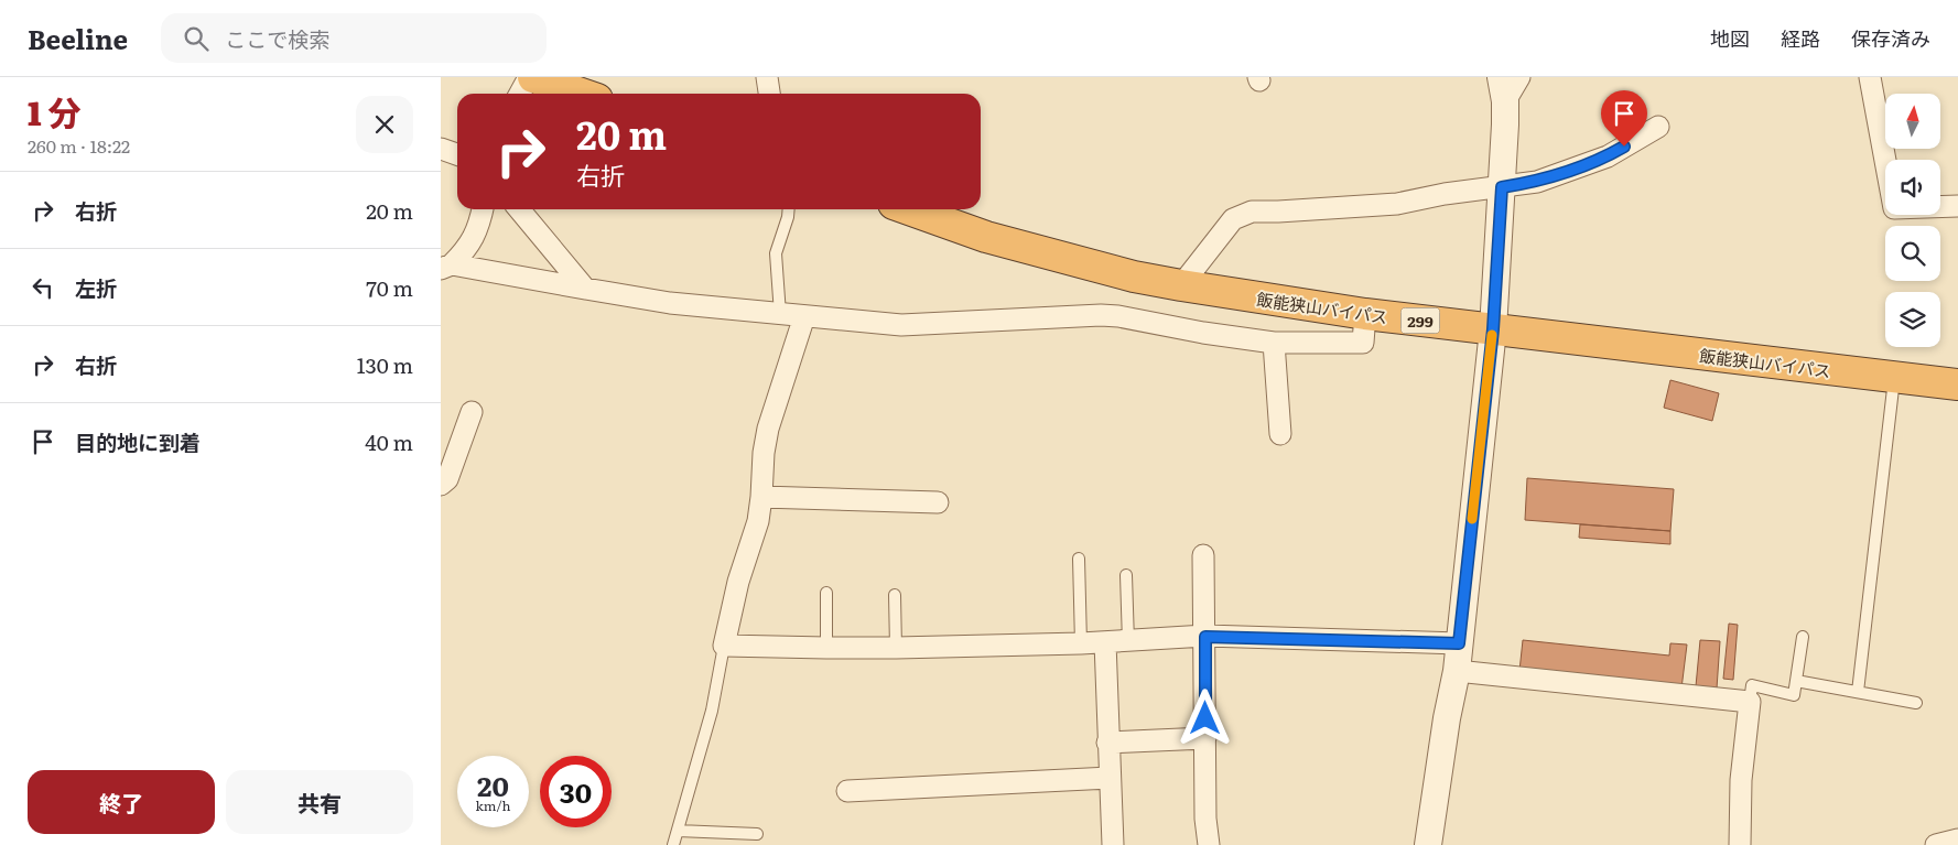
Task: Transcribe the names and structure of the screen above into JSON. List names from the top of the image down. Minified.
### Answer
{"streets":{"highway":["飯能狭山バイパス","299"]},"north":"top","page":{"header":"Beeline","search":"ここで検索","nav":["地図","経路","保存済み"],"heading":["1 分","260 m · 18:22"],"turn":["20 m","右折"],"list":[{"name":"右折","value":"20 m"},{"name":"左折","value":"70 m"},{"name":"右折","value":"130 m"},{"name":"目的地に到着","value":"40 m"}],"speed":"20 km/h","limit":"30","buttons":["終了","共有"]}}
